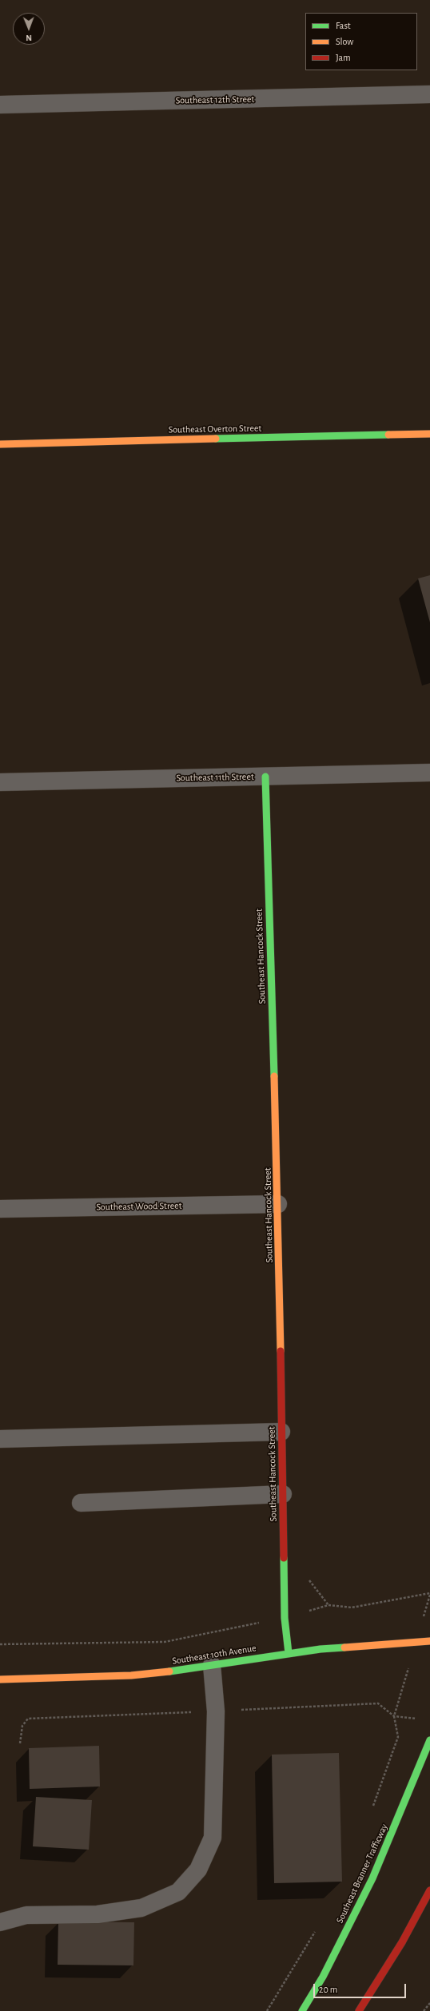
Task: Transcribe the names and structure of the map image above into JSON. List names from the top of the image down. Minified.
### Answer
{"streets":{"street":["Southeast 12th Street","Southeast Overton Street","Southeast 11th Street","Southeast Hancock Street","Southeast Wood Street","Southeast 10th Avenue","Southeast Branner Trafficway"]},"crossings":[["Southeast 11th Street","Southeast Hancock Street"],["Southeast Hancock Street","Southeast Wood Street"],["Southeast Hancock Street","Southeast 10th Avenue"]],"legend":["Fast","Slow","Jam"],"scale_bar":"20 m","north":"bottom"}
